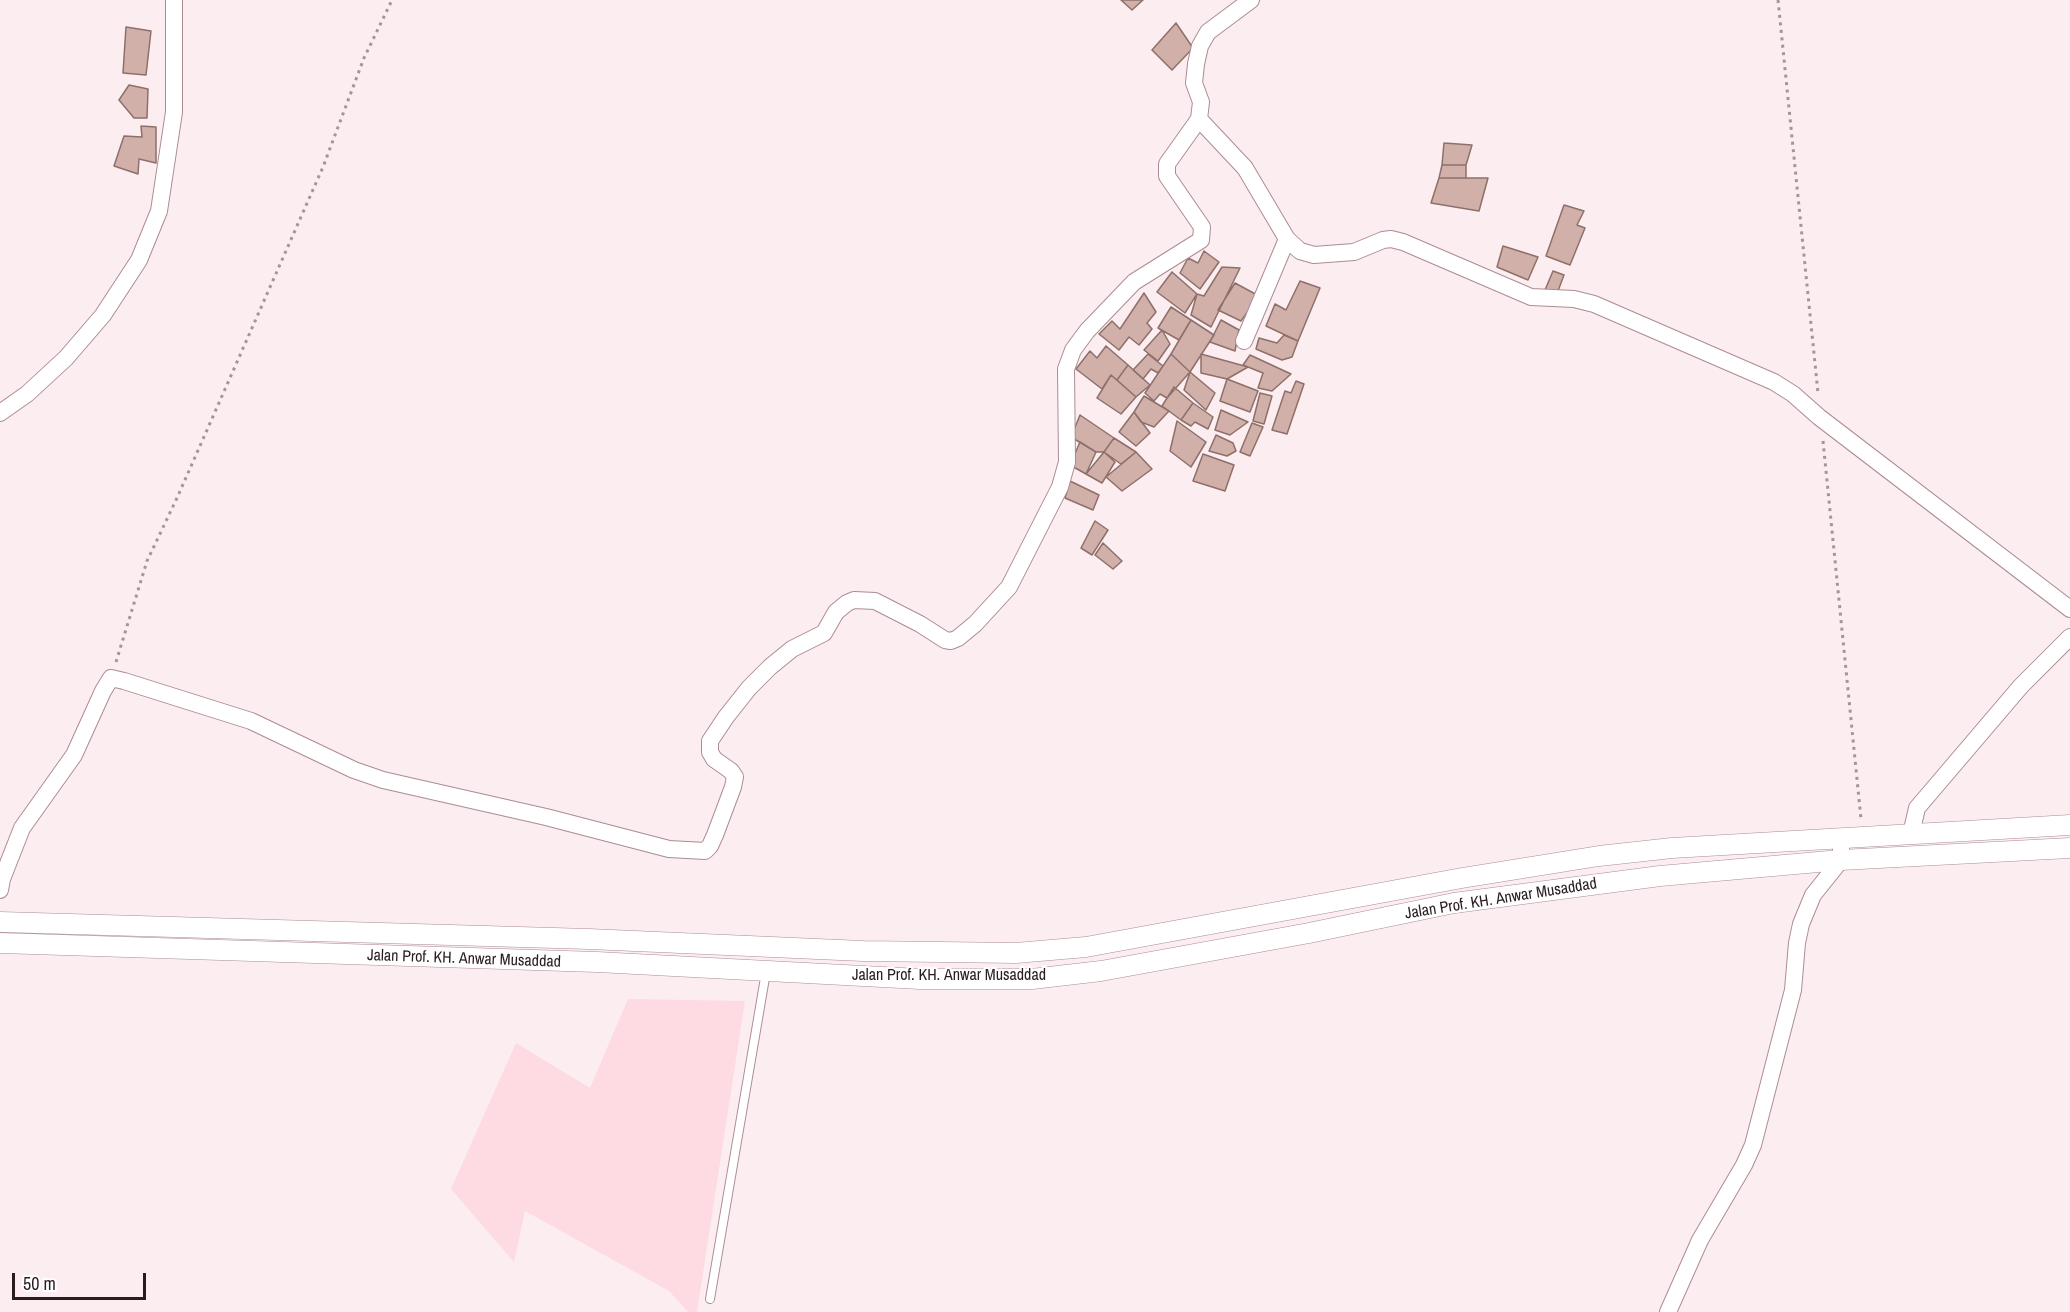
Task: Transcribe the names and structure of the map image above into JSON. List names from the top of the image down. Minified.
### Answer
{"streets":{"street":["Jalan Prof. KH. Anwar Musaddad"]},"scale_bar":"50 m"}
